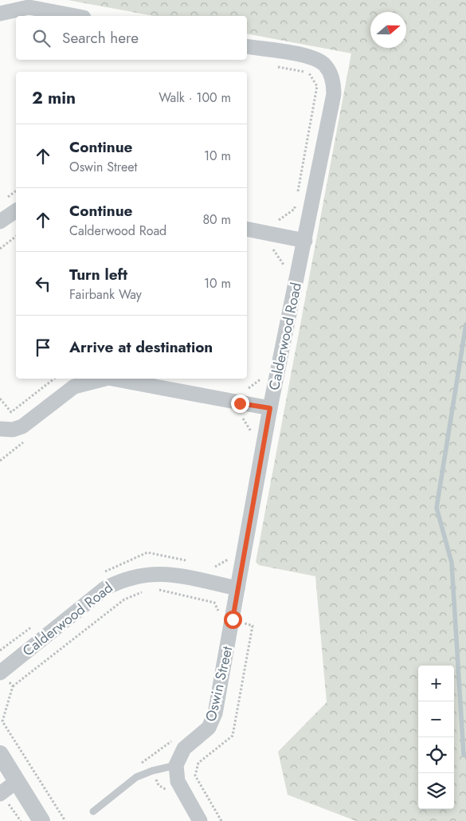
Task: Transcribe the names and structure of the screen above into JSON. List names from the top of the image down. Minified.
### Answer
{"streets":{"street":["Calderwood Road","Oswin Street"]},"crossings":[["Calderwood Road","Oswin Street"]],"north":"right","page":{"search":"Search here","heading":["2 min","Walk · 100 m"],"list":[["Continue","Oswin Street","10 m"],["Continue","Calderwood Road","80 m"],["Turn left","Fairbank Way","10 m"],"Arrive at destination"],"map_buttons":["+","−"]}}
